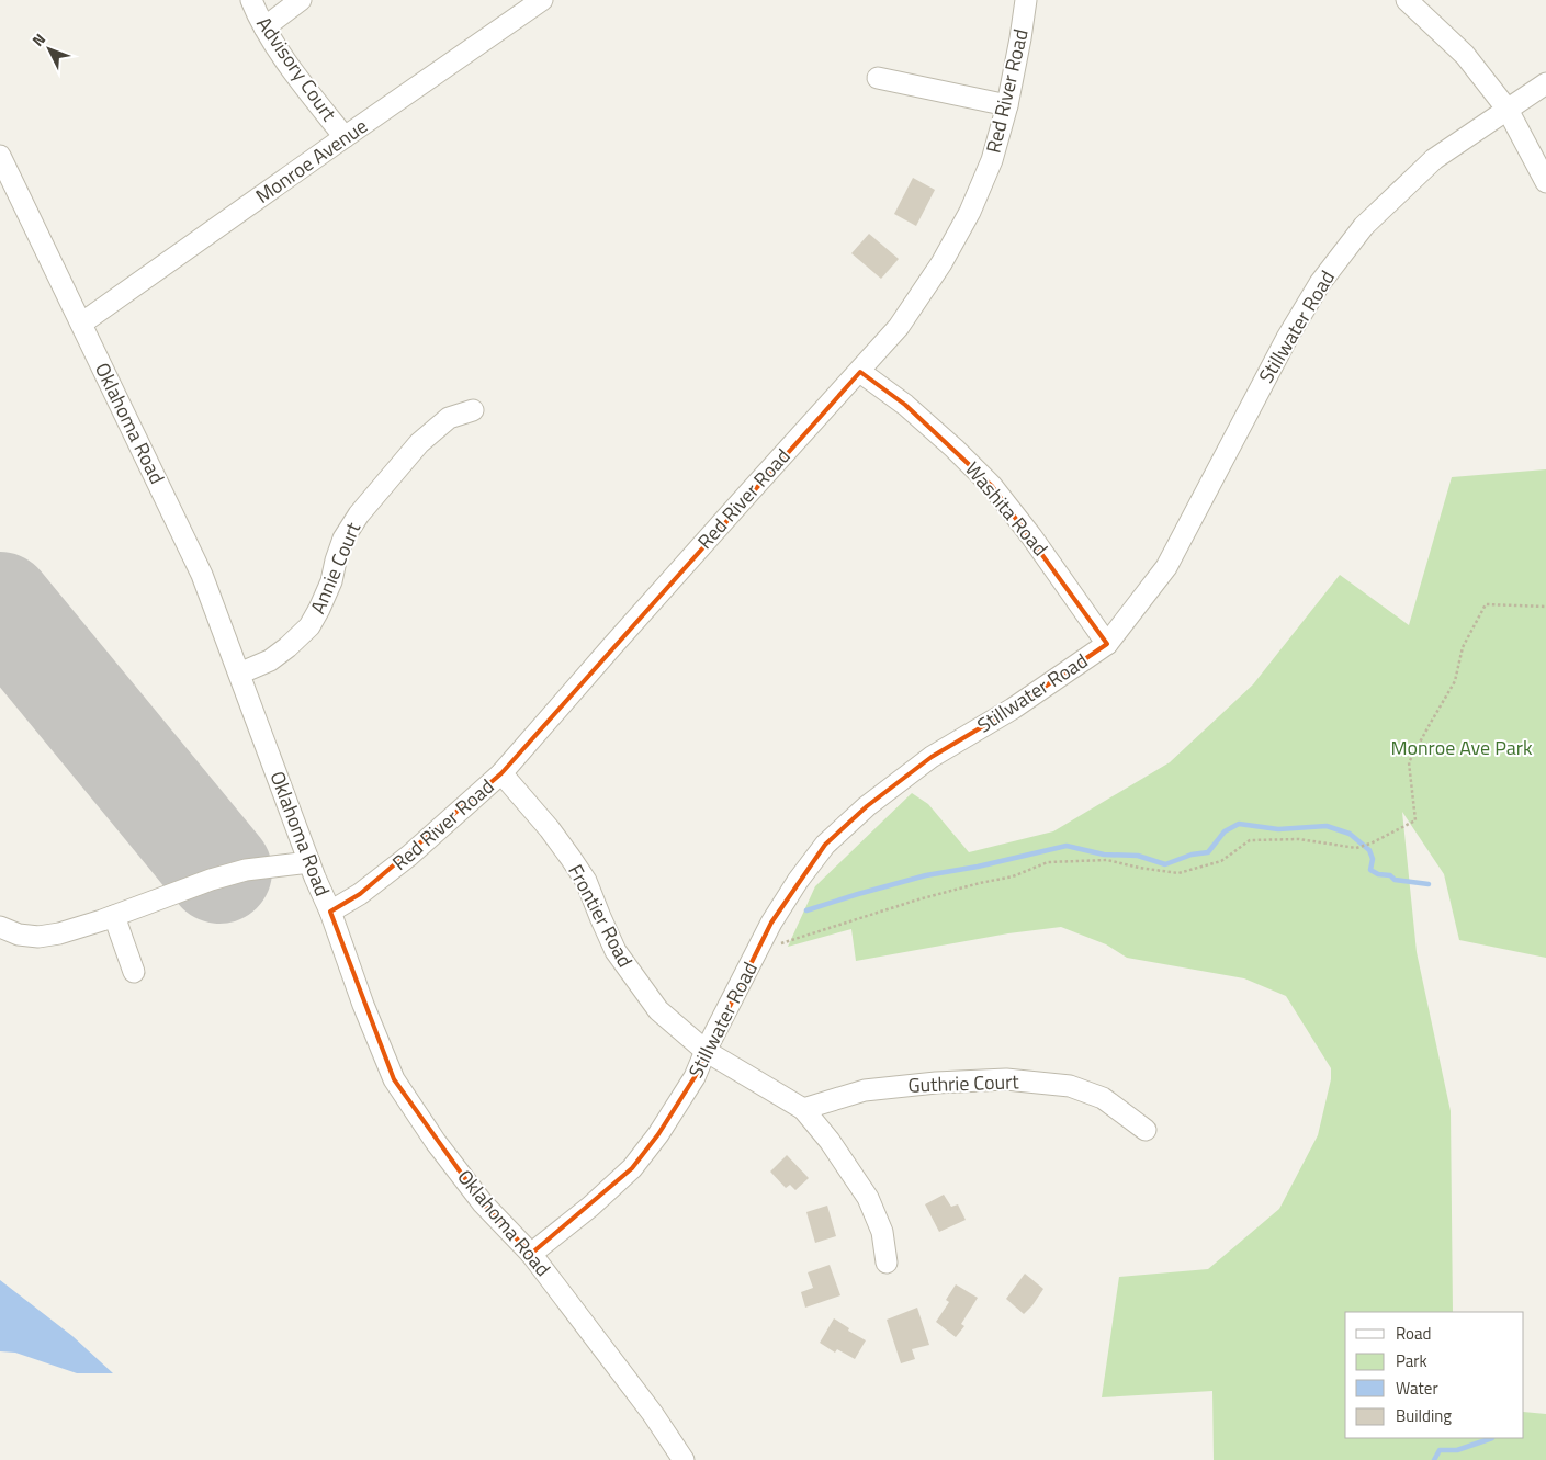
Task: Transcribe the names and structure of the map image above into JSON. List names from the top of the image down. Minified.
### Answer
{"streets":{"street":["Advisory Court","Red River Road","Monroe Avenue","Stillwater Road","Oklahoma Road","Washita Road","Annie Court","Frontier Road","Guthrie Court"]},"crossings":[["Advisory Court","Monroe Avenue"],["Red River Road","Oklahoma Road"],["Red River Road","Washita Road"],["Red River Road","Frontier Road"],["Monroe Avenue","Oklahoma Road"],["Stillwater Road","Oklahoma Road"],["Stillwater Road","Washita Road"],["Stillwater Road","Frontier Road"],["Oklahoma Road","Annie Court"],["Frontier Road","Guthrie Court"]],"parks":["Monroe Ave Park"],"legend":["Road","Park","Water","Building"],"north":"top left"}
